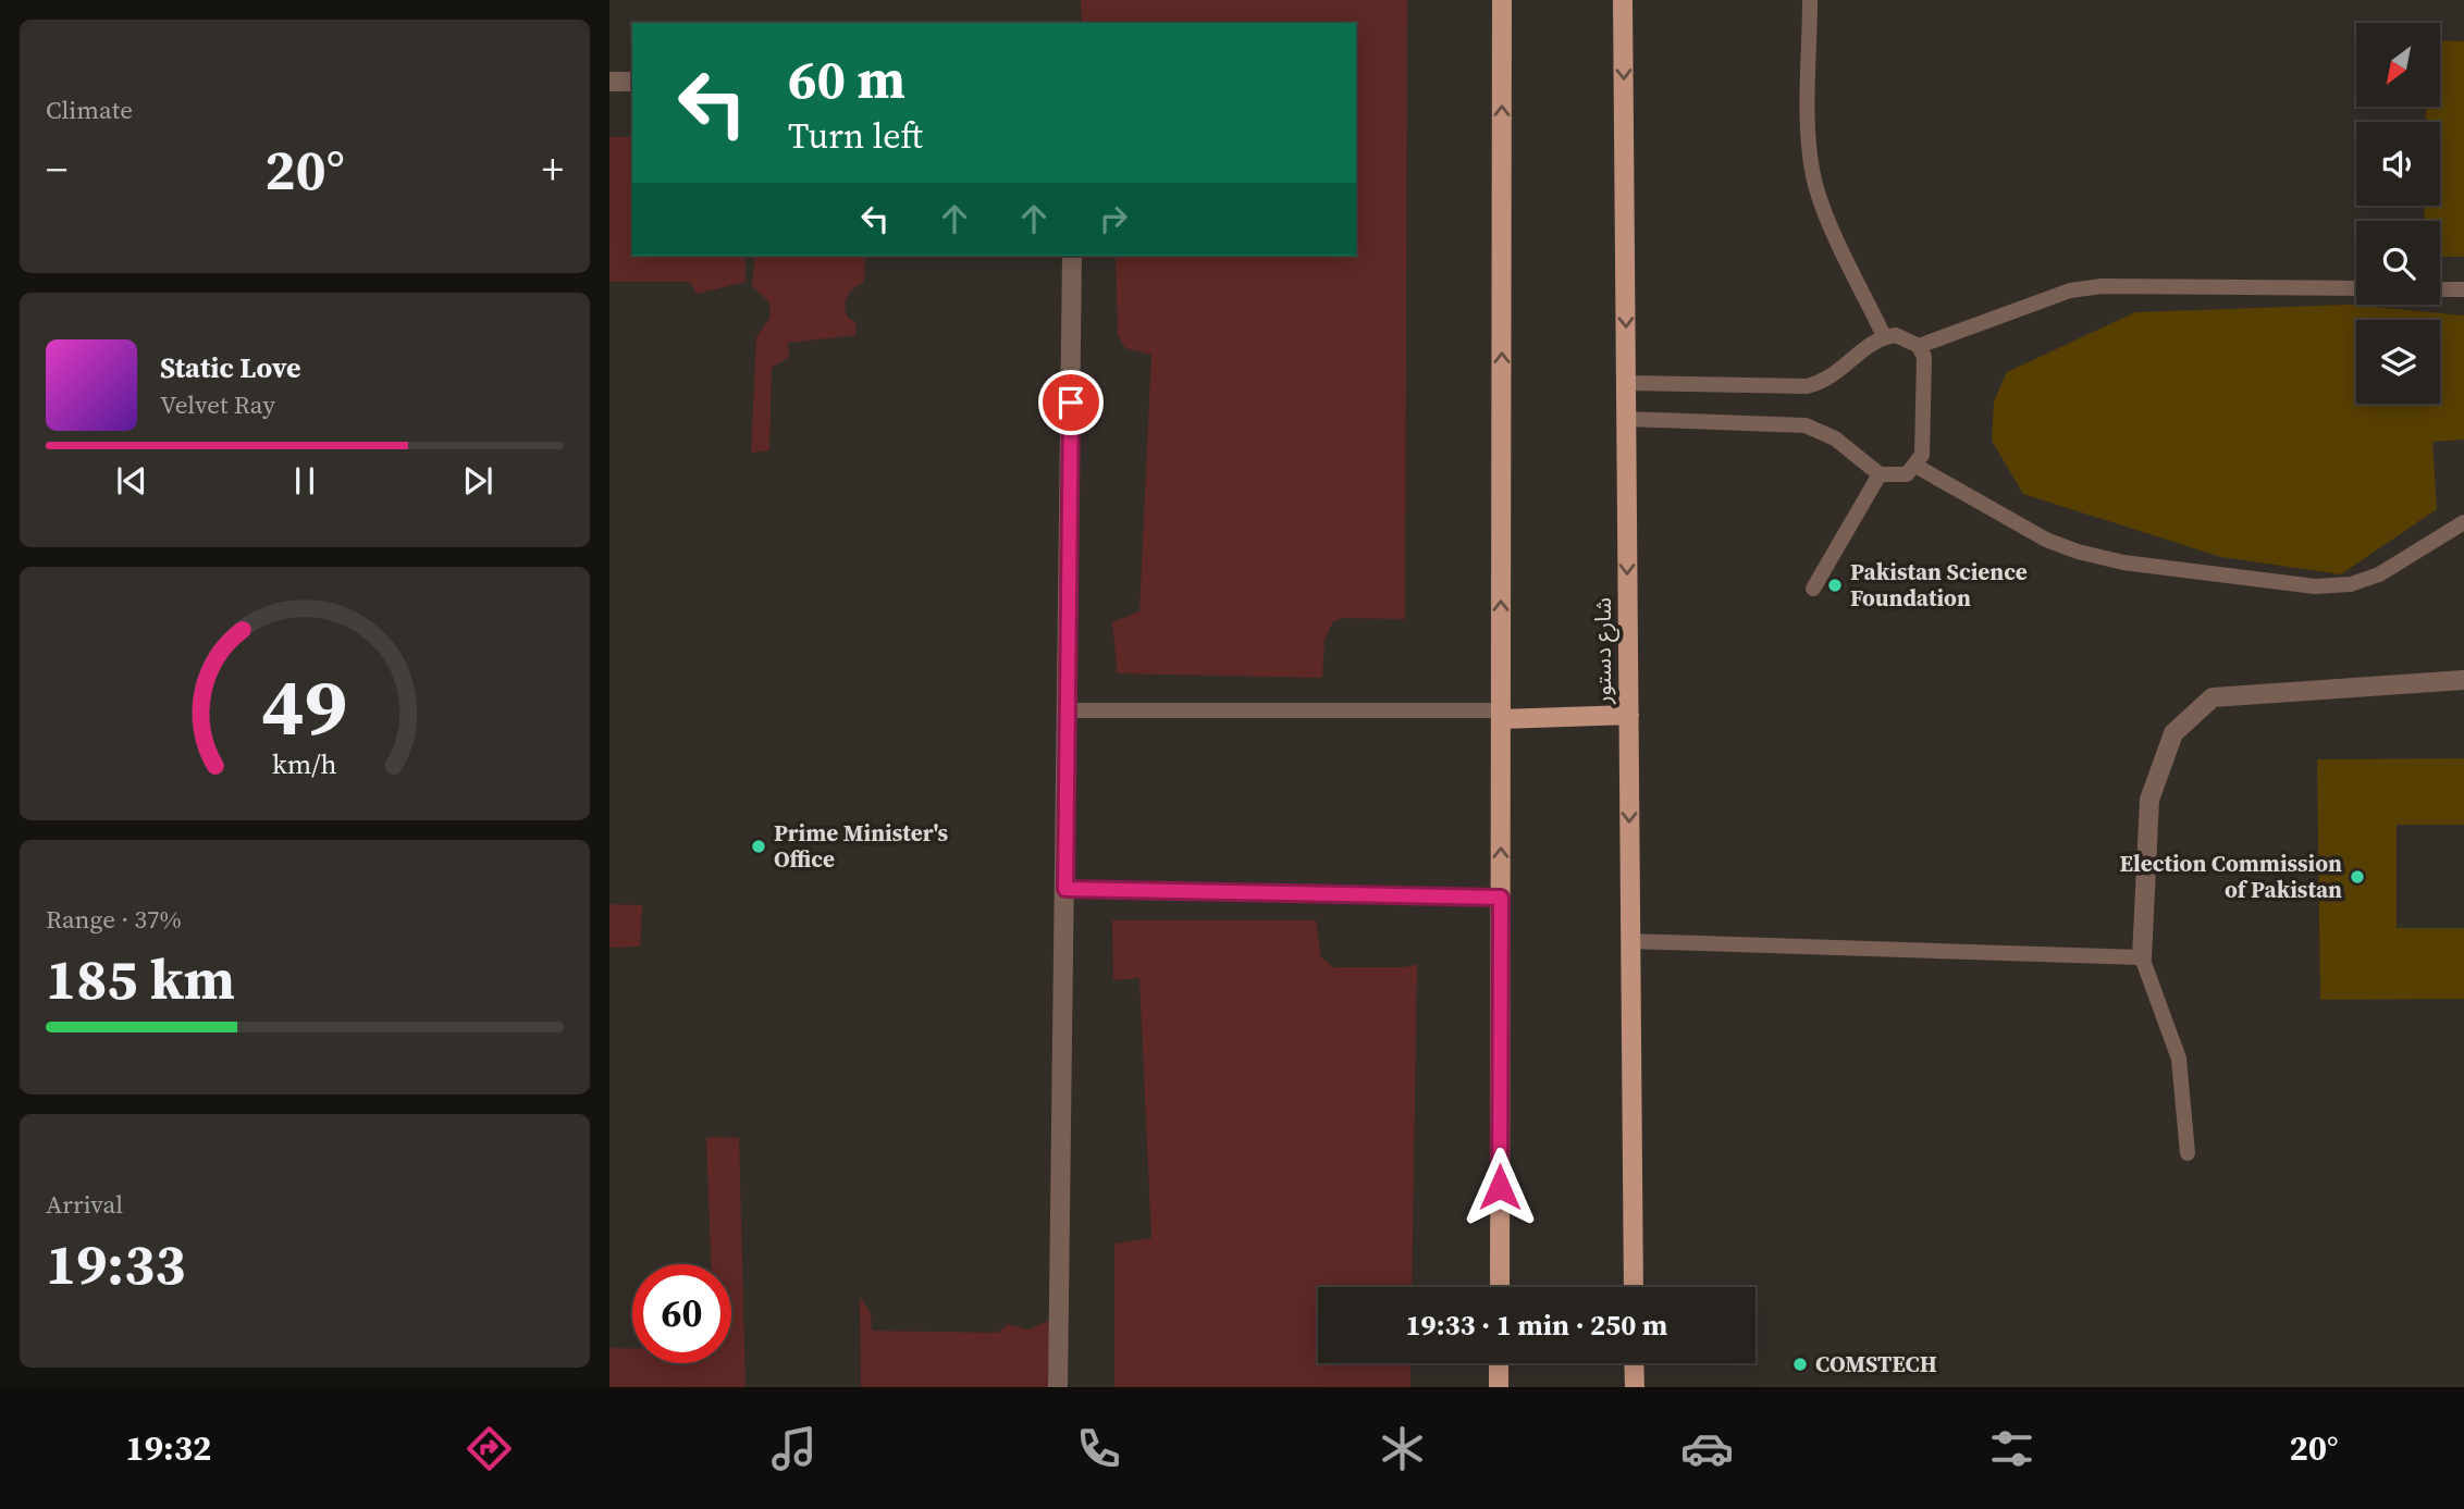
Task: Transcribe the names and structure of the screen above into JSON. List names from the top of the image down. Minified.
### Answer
{"streets":{"main road":["شارع دستور"]},"places":["Pakistan Science Foundation","Prime Minister's Office","Election Commission of Pakistan","COMSTECH"],"north":"bottom left","page":{"tile":["Climate",["Range · 37%","185 km"],["Arrival","19:33"]],"turn":["60 m","Turn left"],"heat":["−","20°","+"],"song":["Static Love","Velvet Ray"],"limit":"60","trip":"19:33 · 1 min · 250 m","tabs":["19:32","20°"],"gauge":["49","km/h"]}}
